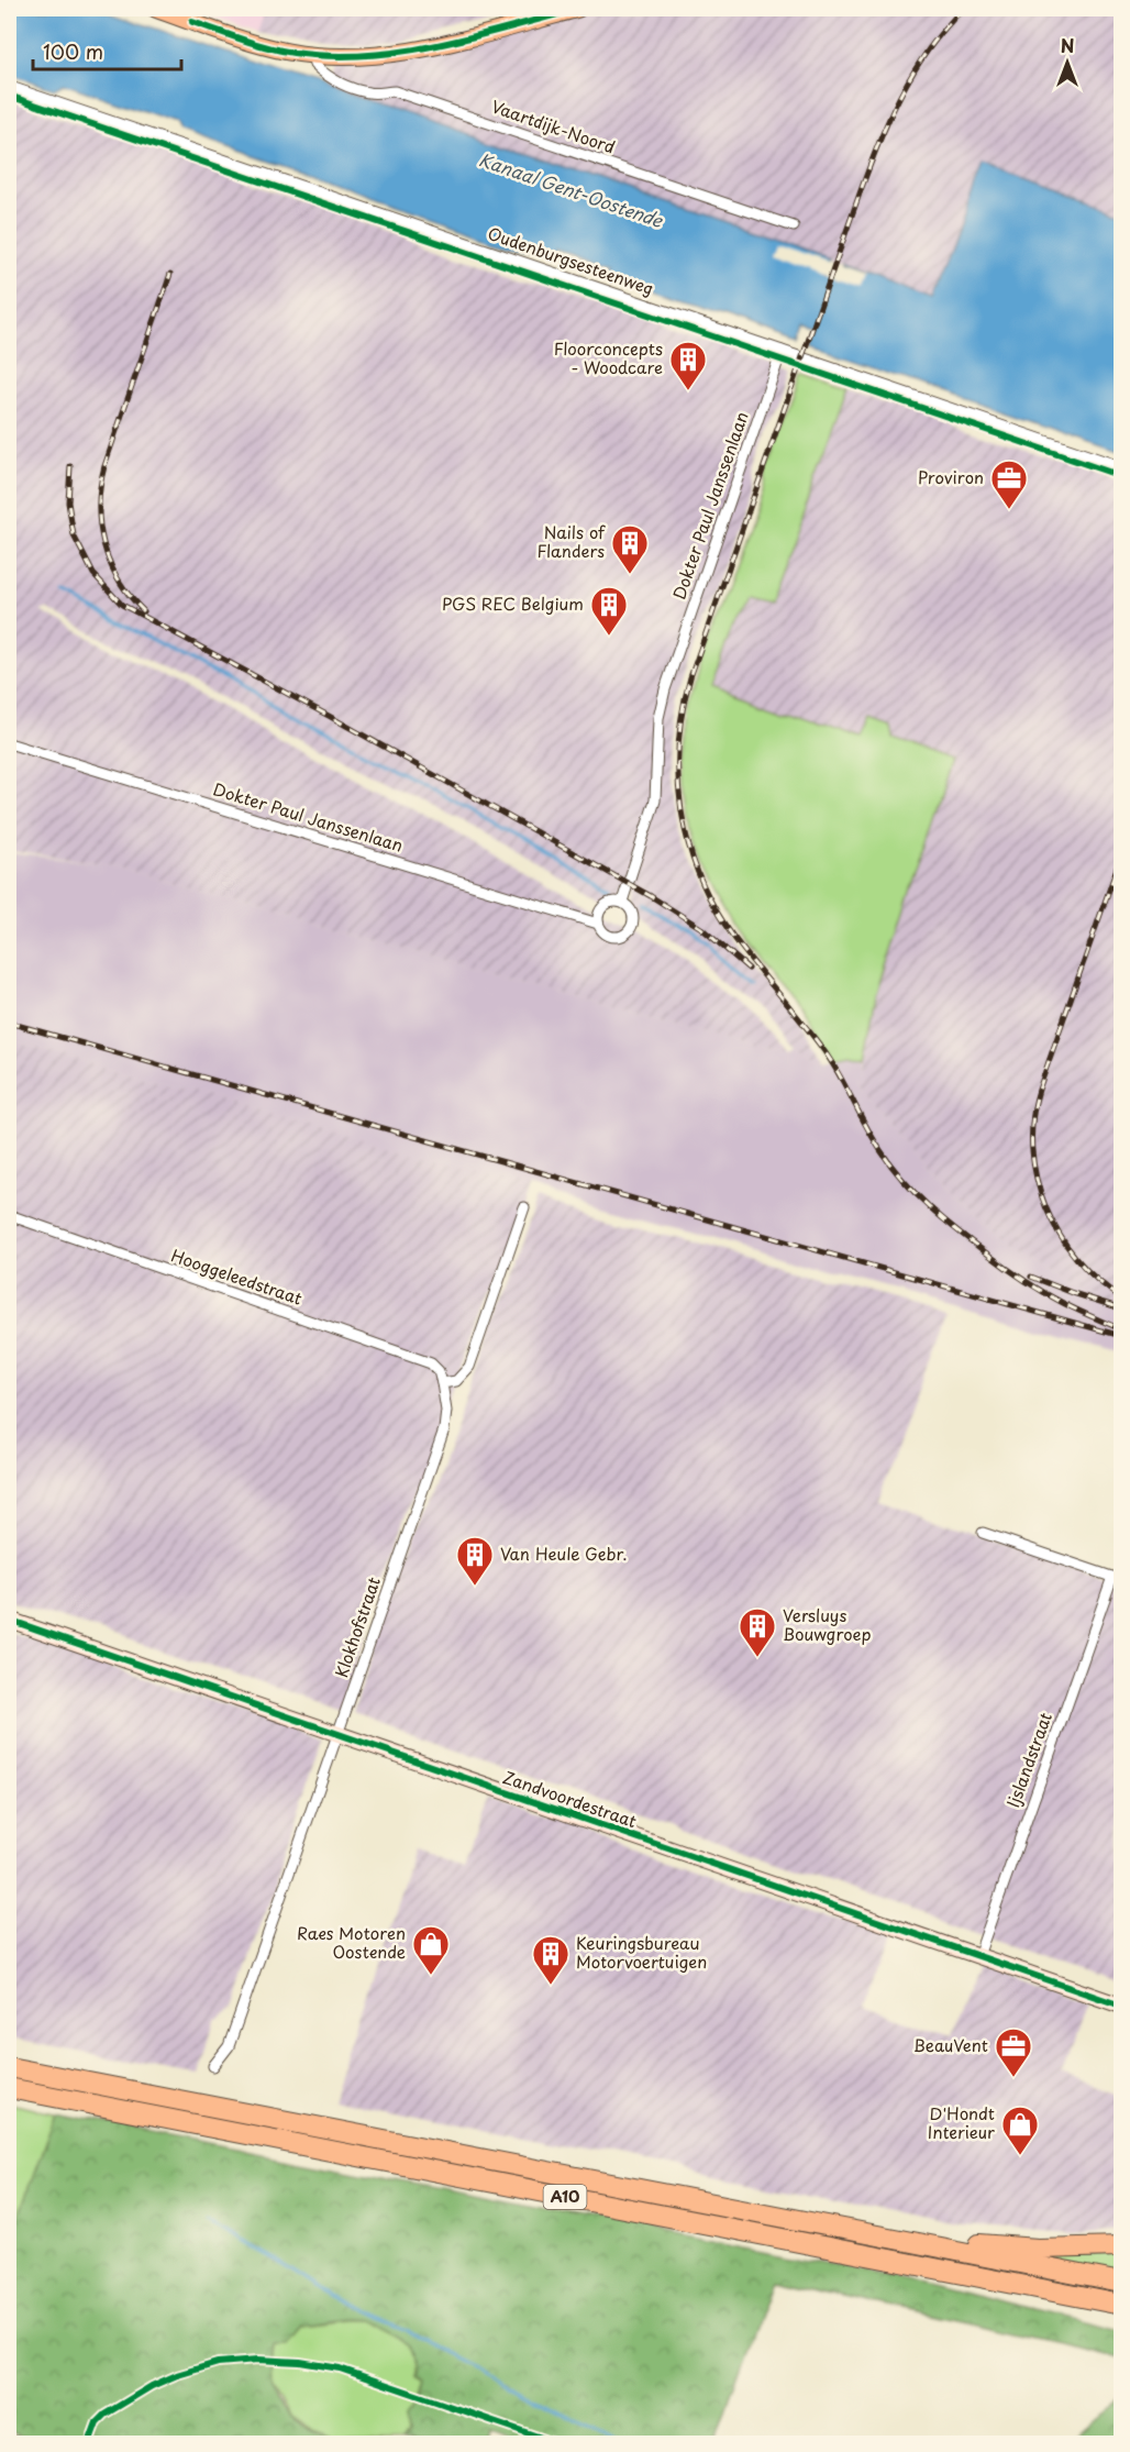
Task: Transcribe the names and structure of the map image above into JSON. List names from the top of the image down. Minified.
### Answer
{"streets":{"highway":["A10"],"main road":["Zandvoordestraat"],"street":["Vaartdijk-Noord","Oudenburgsesteenweg","Dokter Paul Janssenlaan","Hooggeleedstraat","Klokhofstraat","Ijslandstraat"]},"crossings":[["Oudenburgsesteenweg","Dokter Paul Janssenlaan"],["Hooggeleedstraat","Klokhofstraat"],["Klokhofstraat","Zandvoordestraat"],["Ijslandstraat","Zandvoordestraat"]],"water":["Kanaal Gent-Oostende"],"places":{"building":["Floorconcepts - Woodcare","Nails of Flanders","PGS REC Belgium","Van Heule Gebr.","Versluys Bouwgroep","Keuringsbureau Motorvoertuigen"],"office":["Proviron","BeauVent"],"shop":["Raes Motoren Oostende","D'Hondt Interieur"]},"scale_bar":"100 m","north":"top"}
